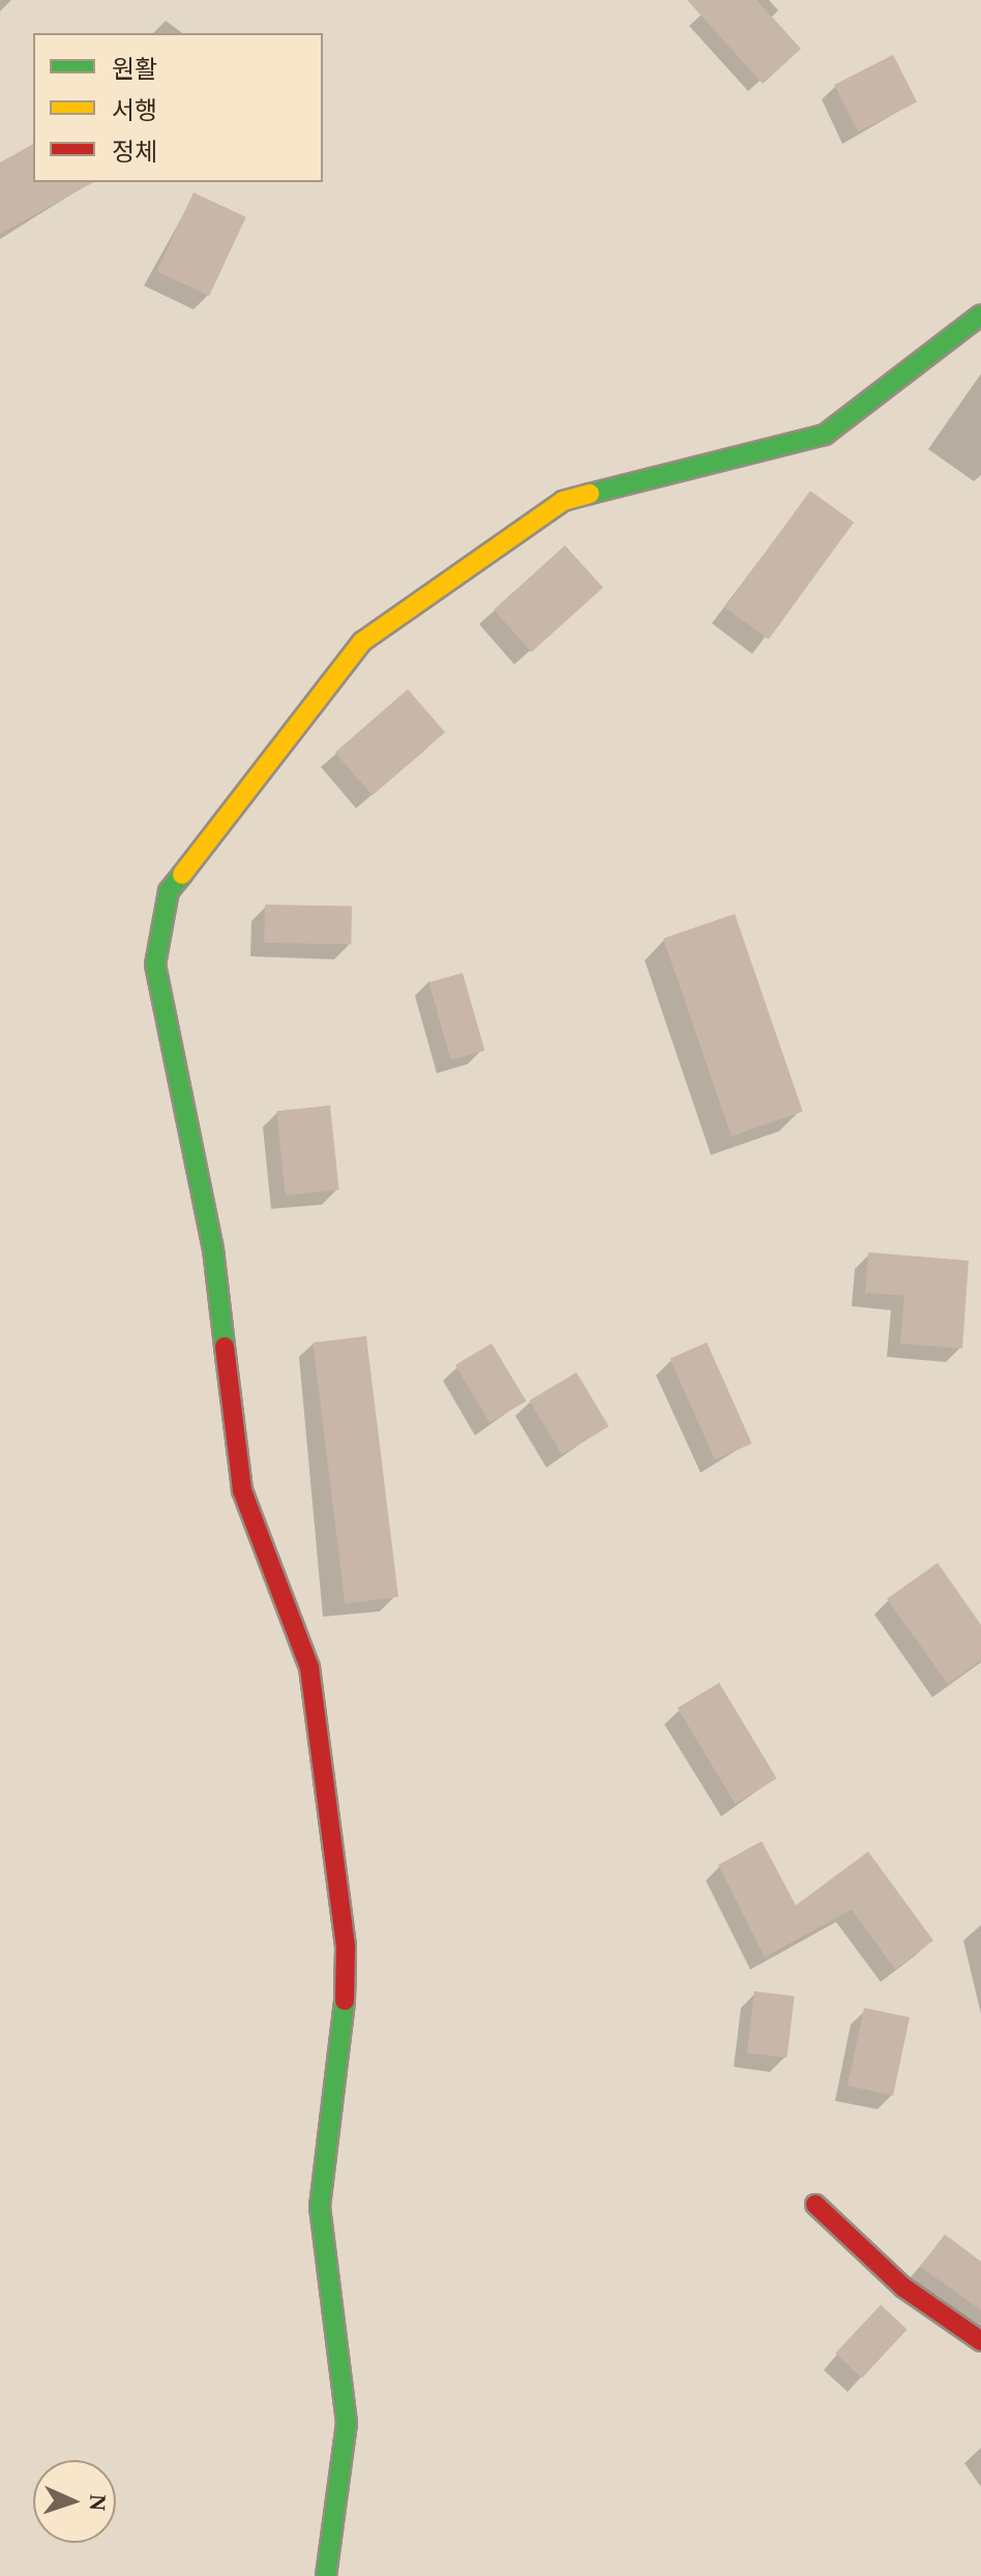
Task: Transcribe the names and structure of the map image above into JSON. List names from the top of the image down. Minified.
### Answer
{"legend":["원활","서행","정체"],"north":"right"}
